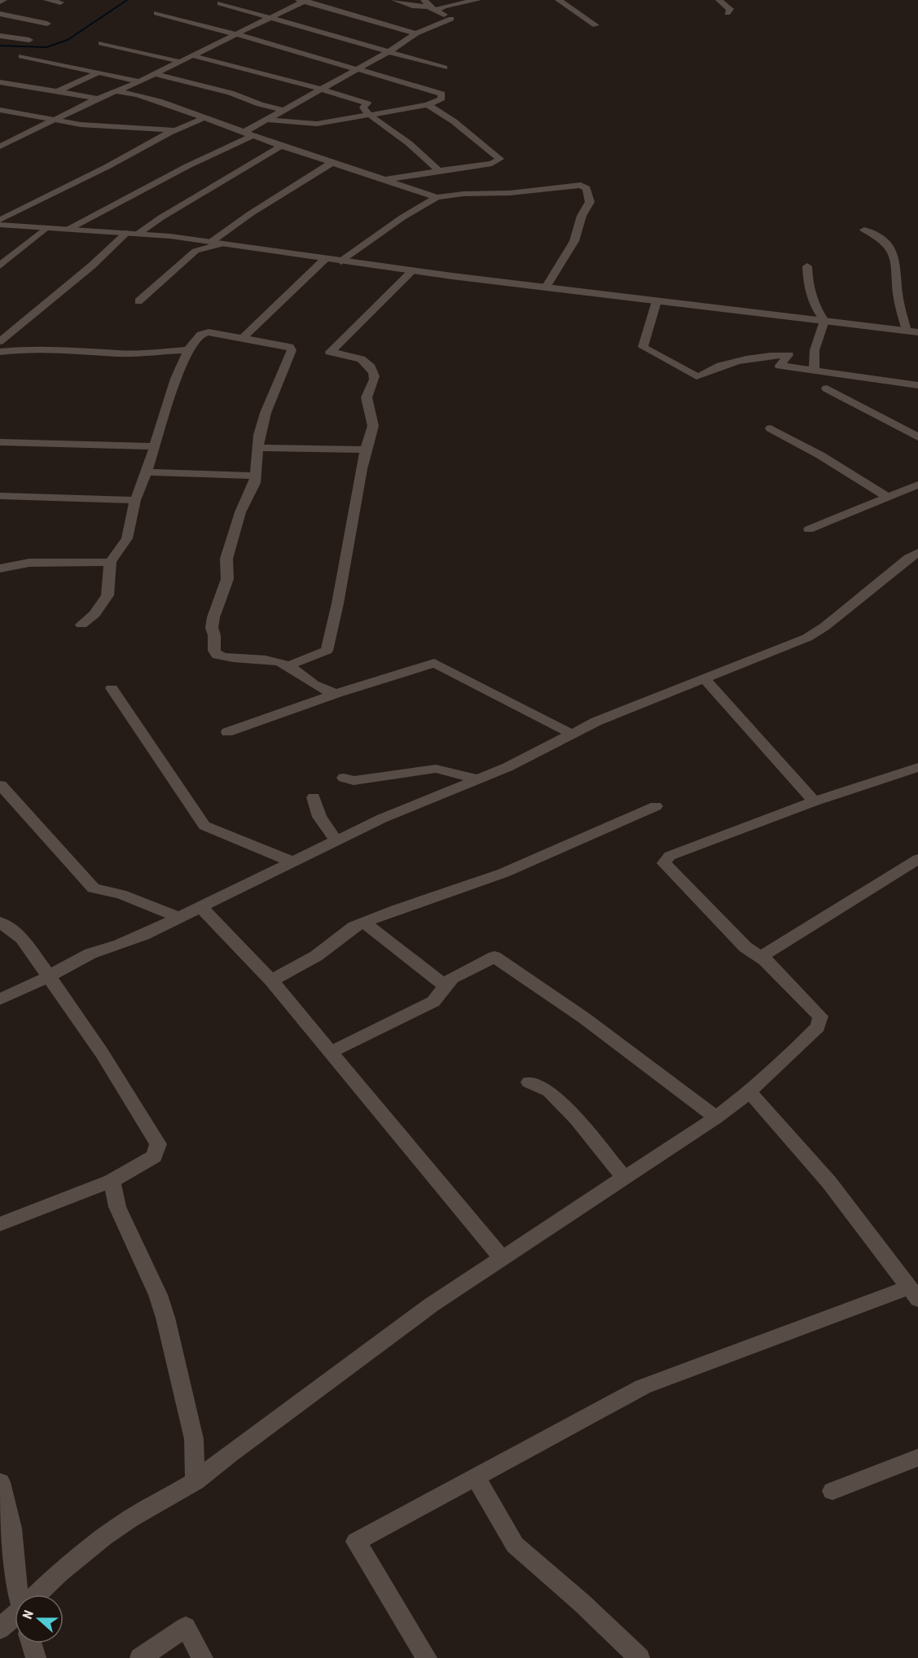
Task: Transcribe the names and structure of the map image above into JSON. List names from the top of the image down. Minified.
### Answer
{"north":"left"}
